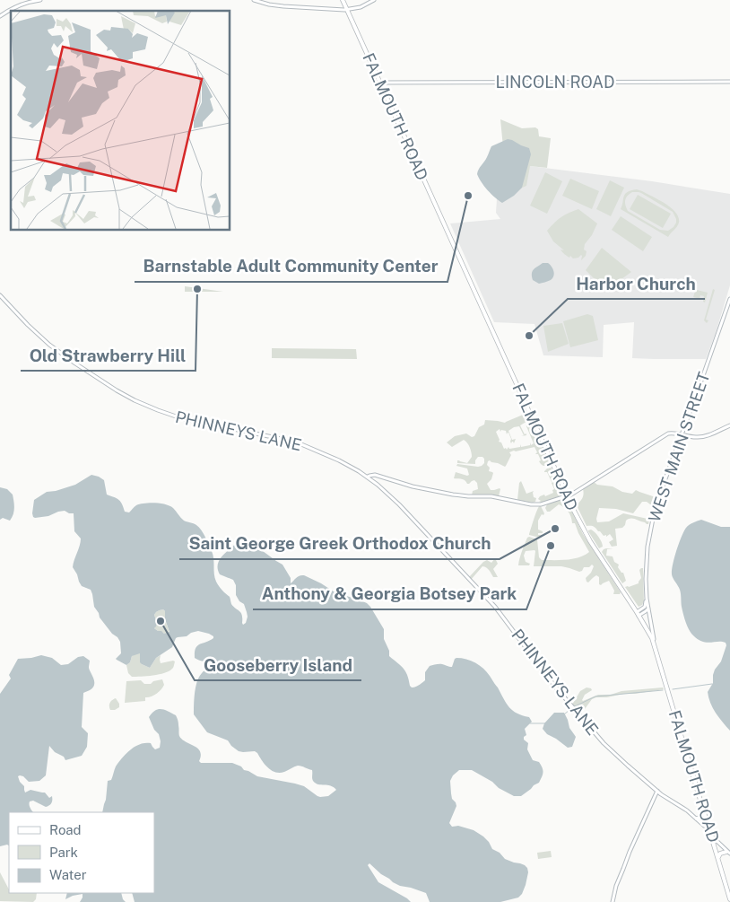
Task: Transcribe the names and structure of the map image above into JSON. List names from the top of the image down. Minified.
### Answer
{"streets":{"main road":["LINCOLN ROAD","FALMOUTH ROAD","PHINNEYS LANE","WEST MAIN STREET"]},"crossings":[["LINCOLN ROAD","FALMOUTH ROAD"],["FALMOUTH ROAD","PHINNEYS LANE"],["FALMOUTH ROAD","WEST MAIN STREET"]],"places":["Barnstable Adult Community Center","Old Strawberry Hill","Harbor Church","Saint George Greek Orthodox Church","Anthony & Georgia Botsey Park","Gooseberry Island"],"legend":["Road","Park","Water"]}
